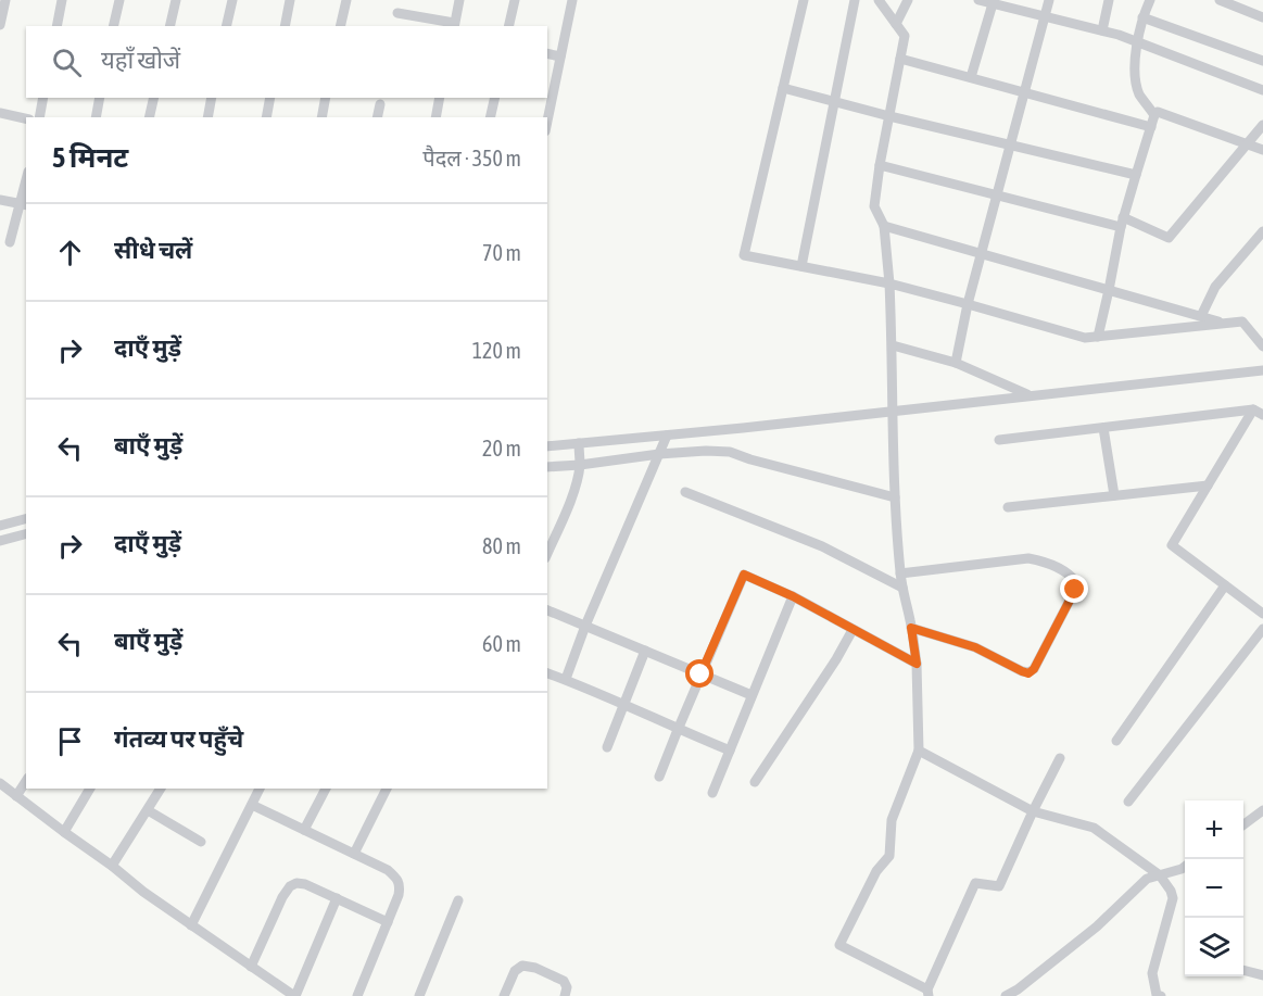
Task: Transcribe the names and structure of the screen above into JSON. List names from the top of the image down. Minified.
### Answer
{"page":{"search":"यहाँ खोजें","heading":["5 मिनट","पैदल · 350 m"],"list":[["सीधे चलें","70 m"],["दाएँ मुड़ें","120 m"],["बाएँ मुड़ें","20 m"],["दाएँ मुड़ें","80 m"],["बाएँ मुड़ें","60 m"],"गंतव्य पर पहुँचे"],"map_buttons":["+","−"]}}
